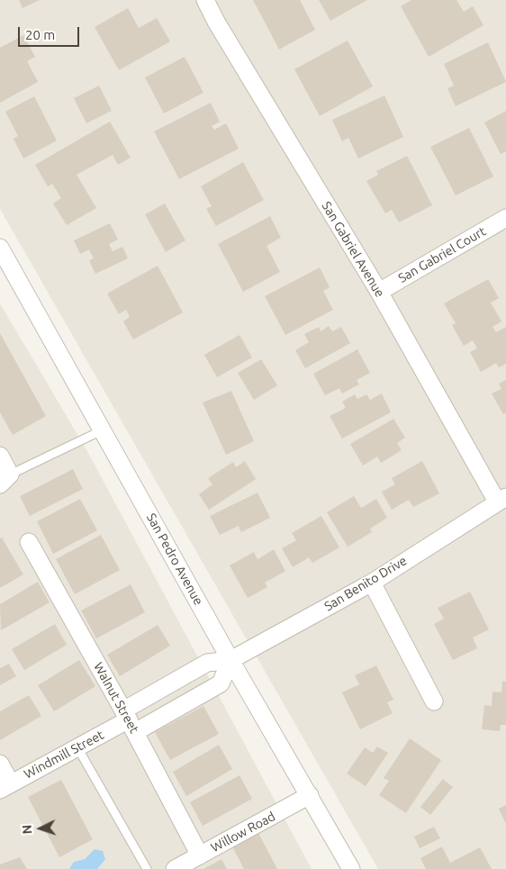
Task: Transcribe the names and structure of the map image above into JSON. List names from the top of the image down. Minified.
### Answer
{"streets":{"street":["San Gabriel Avenue","San Gabriel Court","San Pedro Avenue","San Benito Drive","Walnut Street","Windmill Street","Willow Road"]},"crossings":[["San Gabriel Avenue","San Gabriel Court"],["San Gabriel Avenue","San Benito Drive"],["San Pedro Avenue","San Benito Drive"],["San Pedro Avenue","Windmill Street"],["San Pedro Avenue","Willow Road"],["San Benito Drive","Windmill Street"],["Walnut Street","Windmill Street"],["Walnut Street","Willow Road"]],"scale_bar":"20 m","north":"left"}
